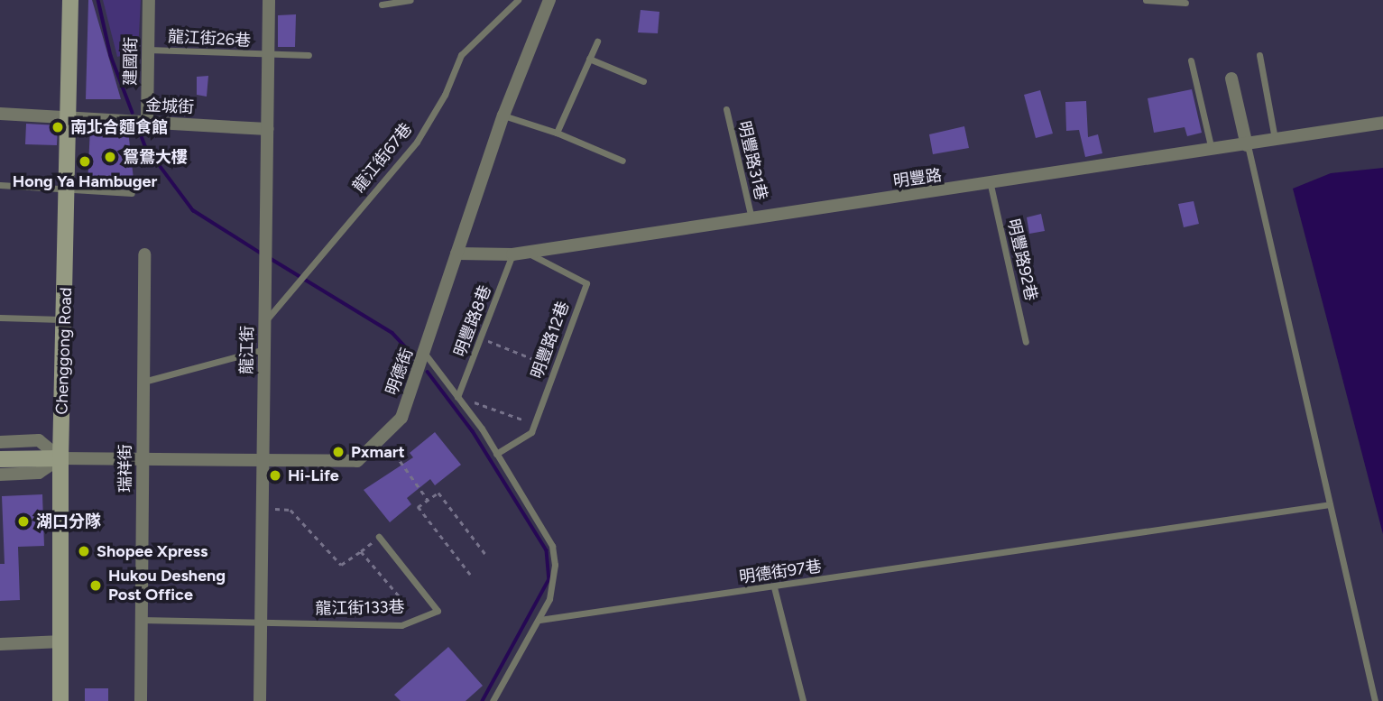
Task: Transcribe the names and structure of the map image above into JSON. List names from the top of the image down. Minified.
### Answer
{"streets":{"street":["建國街","金城街","明豐路","龍江街","Chenggong Road","明德街","瑞祥街"],"lane":["龍江街26巷","龍江街67巷","明豐路31巷","明豐路92巷","明豐路8巷","明豐路12巷","明德街97巷","龍江街133巷"]},"crossings":[["龍江街26巷","建國街"],["龍江街26巷","龍江街"],["建國街","金城街"],["金城街","龍江街"],["金城街","Chenggong Road"],["龍江街67巷","龍江街"],["明豐路31巷","明豐路"],["明豐路","明豐路92巷"],["明豐路","明豐路8巷"],["明豐路","明豐路12巷"],["明豐路","明德街"],["明豐路8巷","明豐路12巷"],["龍江街","明德街"],["龍江街","龍江街133巷"],["Chenggong Road","明德街"],["明德街","瑞祥街"]],"places":["南北合麵食館","鴛鴦大樓","Hong Ya Hambuger","Pxmart","Hi-Life","湖口分隊","Shopee Xpress","Hukou Desheng Post Office"]}
